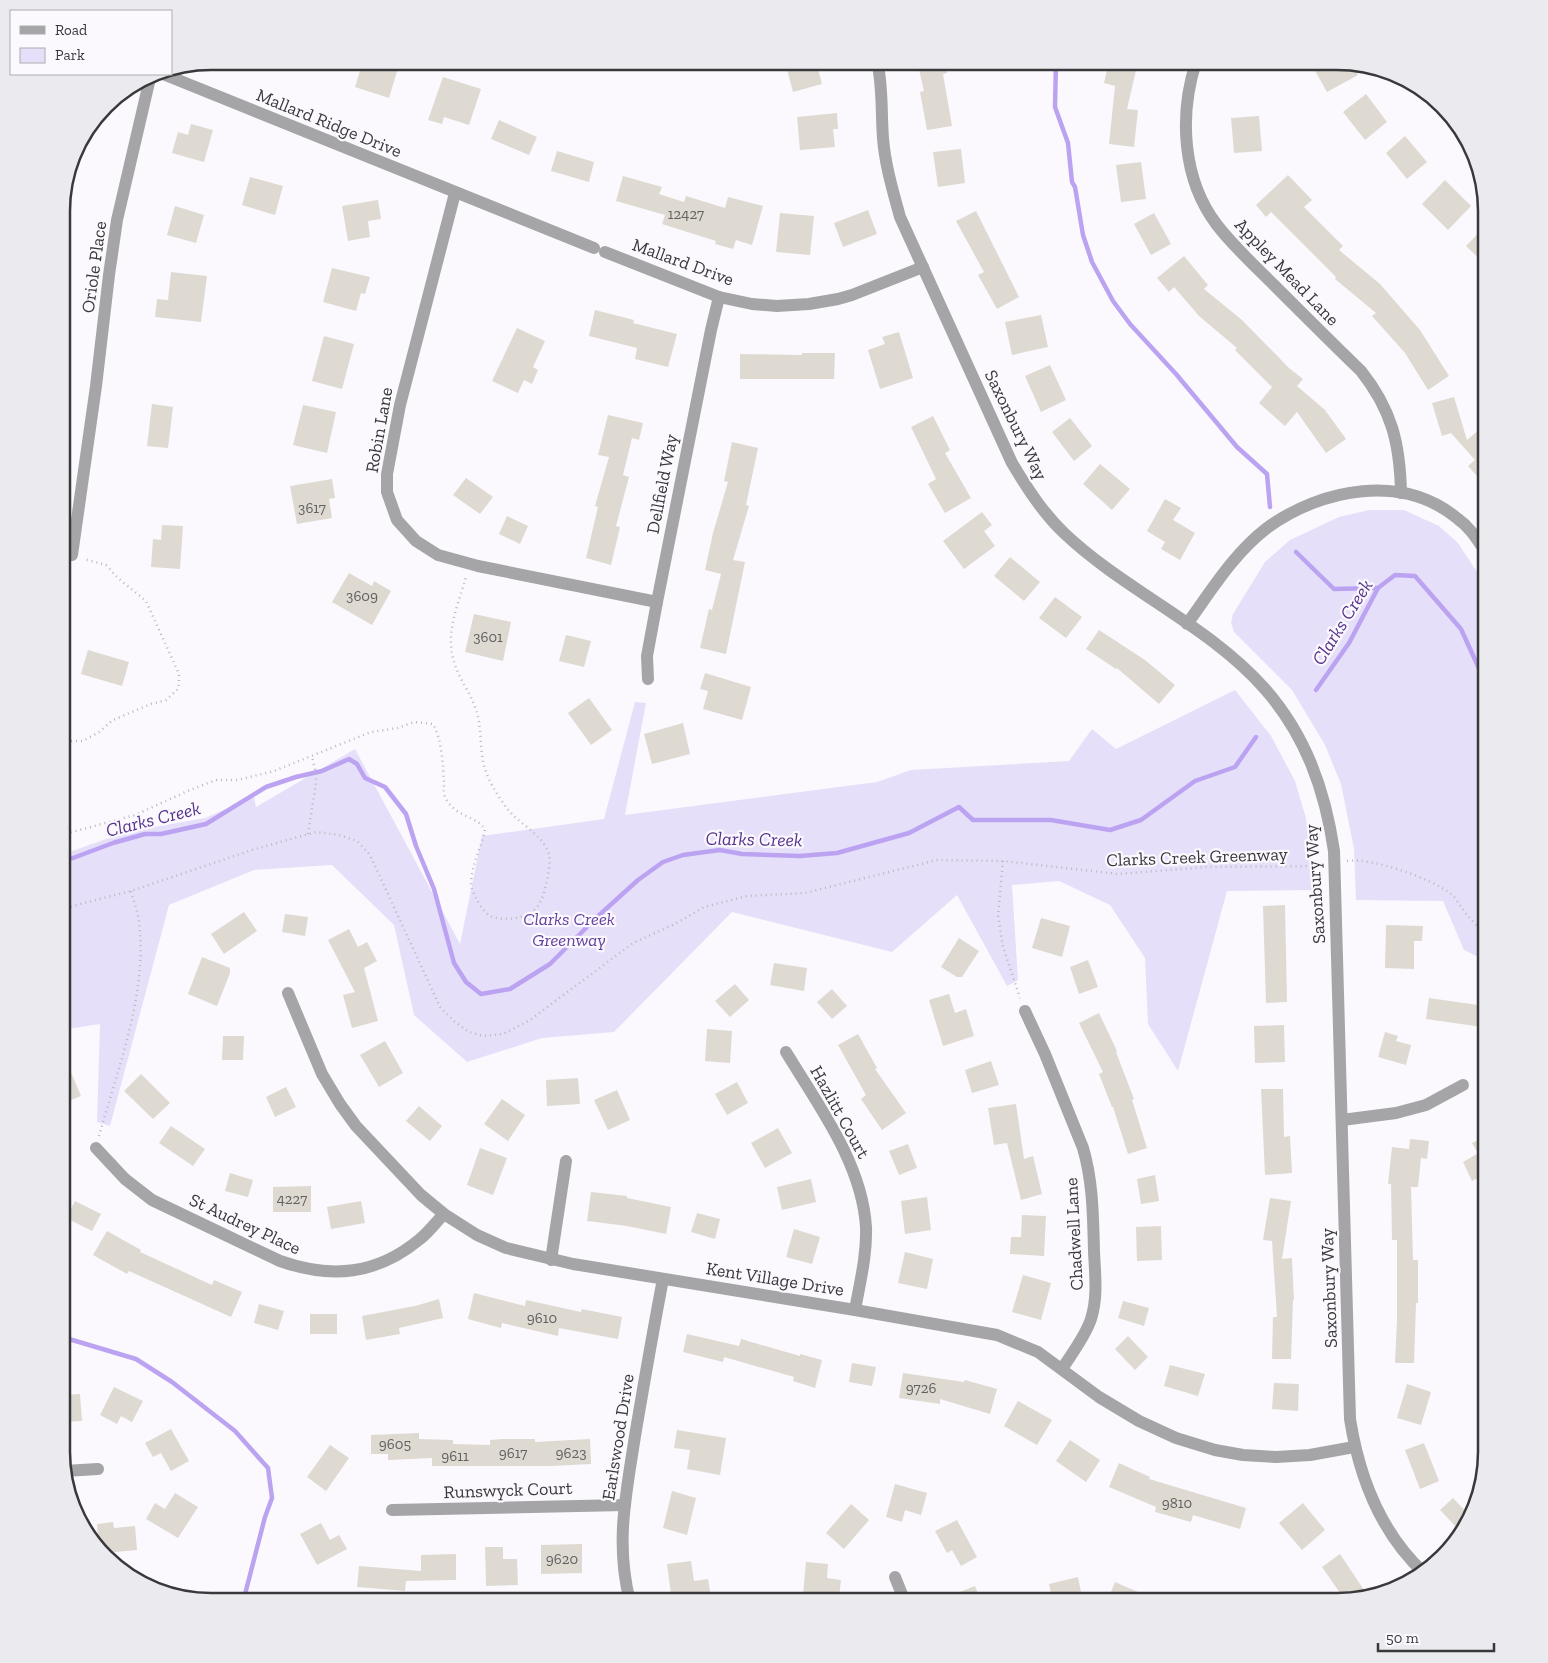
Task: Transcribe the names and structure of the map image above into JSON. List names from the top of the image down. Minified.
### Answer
{"streets":{"street":["Mallard Ridge Drive","Mallard Drive","Oriole Place","Appley Mead Lane","Saxonbury Way","Robin Lane","Dellfield Way","Hazlitt Court","St Audrey Place","Chadwell Lane","Kent Village Drive","Earlswood Drive","Runswyck Court"],"path":["Clarks Creek Greenway"]},"crossings":[["Mallard Ridge Drive","Mallard Drive"],["Mallard Ridge Drive","Robin Lane"],["Mallard Drive","Saxonbury Way"],["Mallard Drive","Robin Lane"],["Mallard Drive","Dellfield Way"],["Saxonbury Way","Clarks Creek Greenway"],["Saxonbury Way","Kent Village Drive"],["Robin Lane","Dellfield Way"],["Hazlitt Court","Kent Village Drive"],["St Audrey Place","Kent Village Drive"],["Chadwell Lane","Kent Village Drive"],["Kent Village Drive","Earlswood Drive"],["Earlswood Drive","Runswyck Court"]],"water":["Clarks Creek"],"parks":["Clarks Creek Greenway"],"house_numbers":["12427","3617","3609","3601","4227","9610","9726","9605","9617","9623","9611","9810","9620"],"legend":["Road","Park"],"scale_bar":"50 m"}
